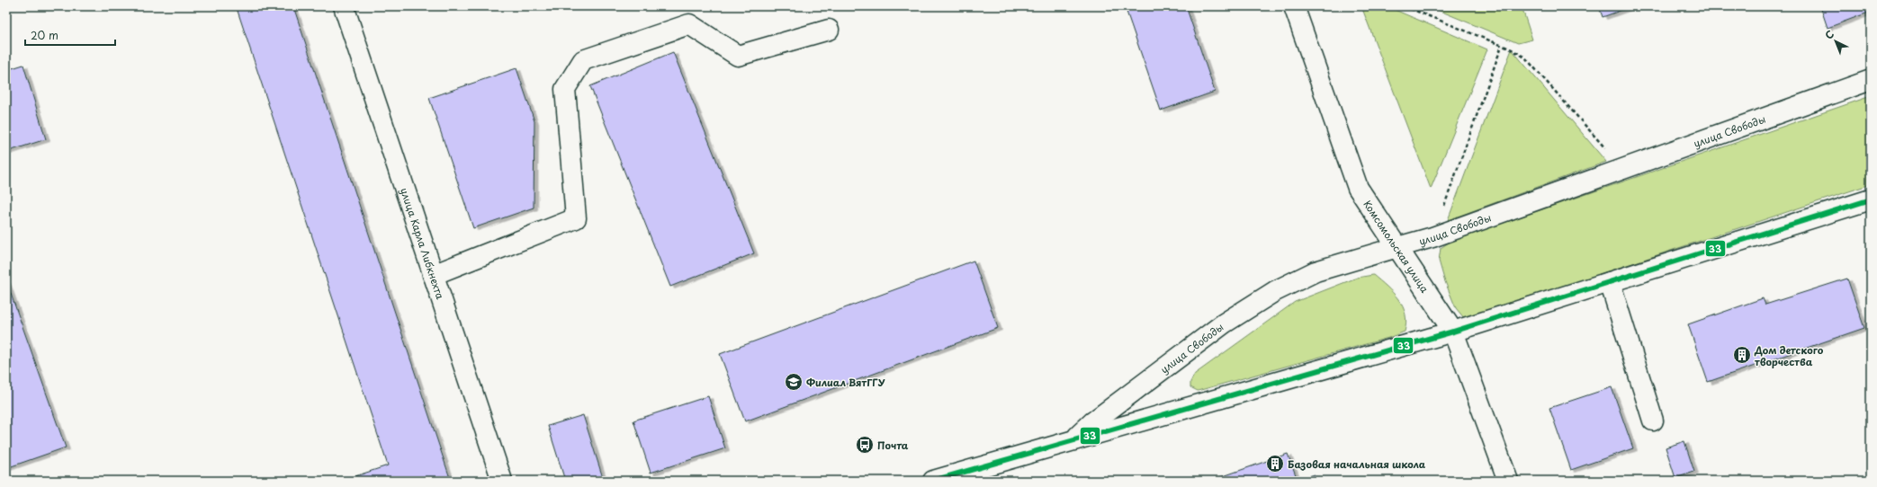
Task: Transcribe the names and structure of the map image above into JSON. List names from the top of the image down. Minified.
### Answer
{"streets":{"street":["улица Свободы","улица Карла Либкнехта","Комсомольская улица"]},"crossings":[["улица Свободы","Комсомольская улица"]],"places":{"building":["Дом детского творчества","Базовая начальная школа"],"school or university":["Филиал ВятГГУ"],"bus stop":["Почта"]},"lines":["transit line 33"],"scale_bar":"20 m","north":"top left"}
